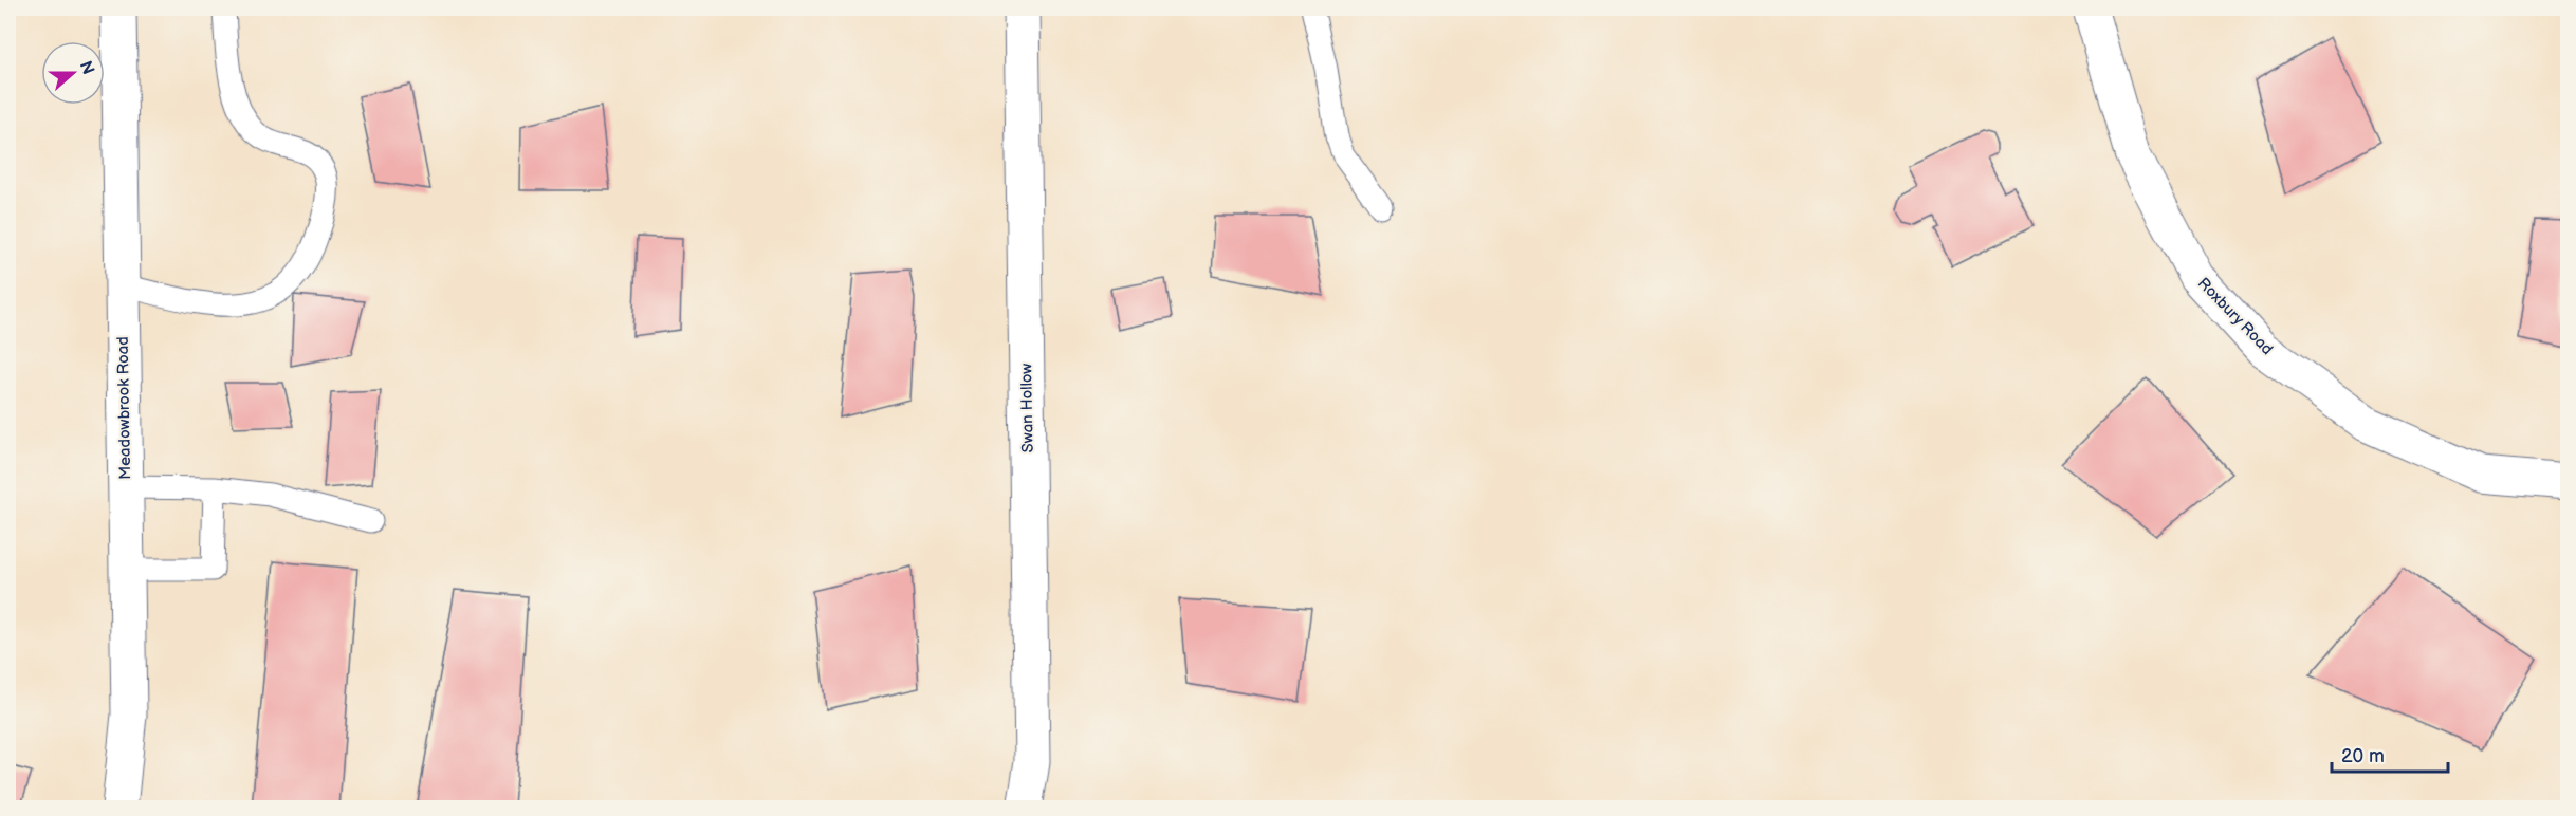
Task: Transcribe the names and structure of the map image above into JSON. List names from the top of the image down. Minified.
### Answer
{"streets":{"street":["Roxbury Road","Meadowbrook Road","Swan Hollow"]},"scale_bar":"20 m","north":"right"}
